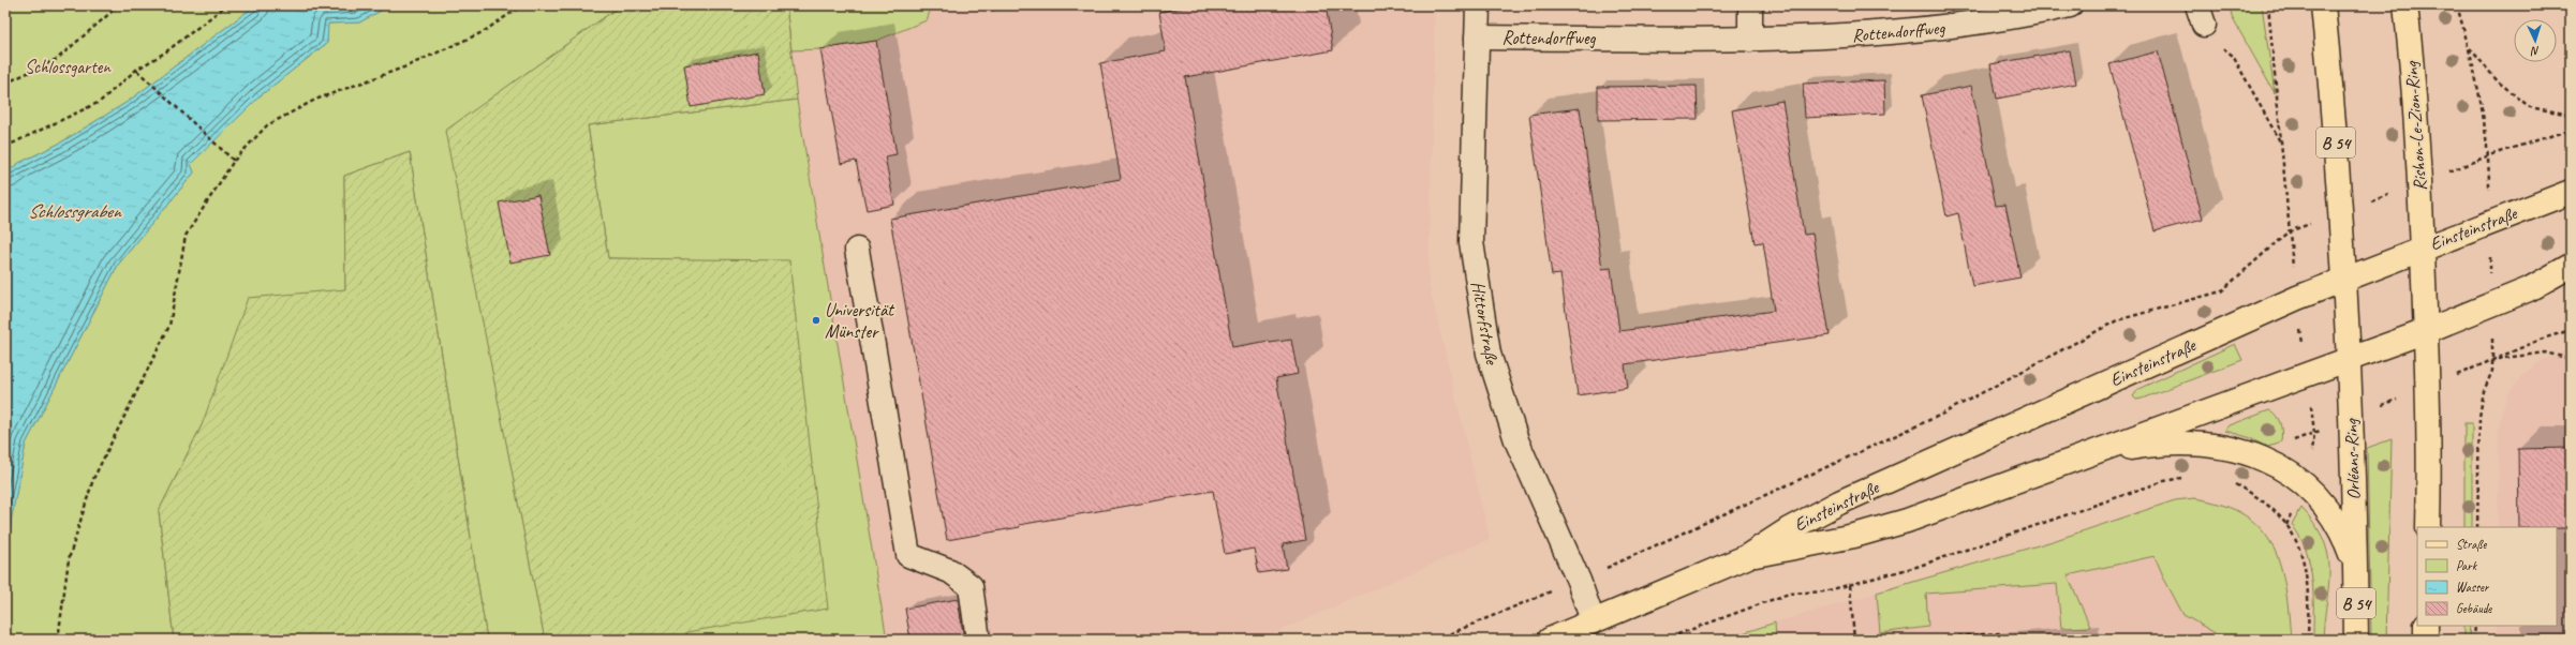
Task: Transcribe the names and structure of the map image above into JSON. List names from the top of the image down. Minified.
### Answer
{"streets":{"main road":["Rishon-Le-Zion-Ring","B 54","Einsteinstraße","Orléans-Ring"],"street":["Rottendorffweg","Hittorfstraße"]},"crossings":[["Rottendorffweg","Hittorfstraße"],["Rishon-Le-Zion-Ring","Einsteinstraße"],["B 54","Einsteinstraße"],["B 54","Orléans-Ring"],["Einsteinstraße","Hittorfstraße"],["Einsteinstraße","Orléans-Ring"]],"water":["Schlossgraben"],"parks":["Schlossgarten"],"places":["Universität Münster"],"legend":["Straße","Park","Wasser","Gebäude"],"north":"bottom"}
